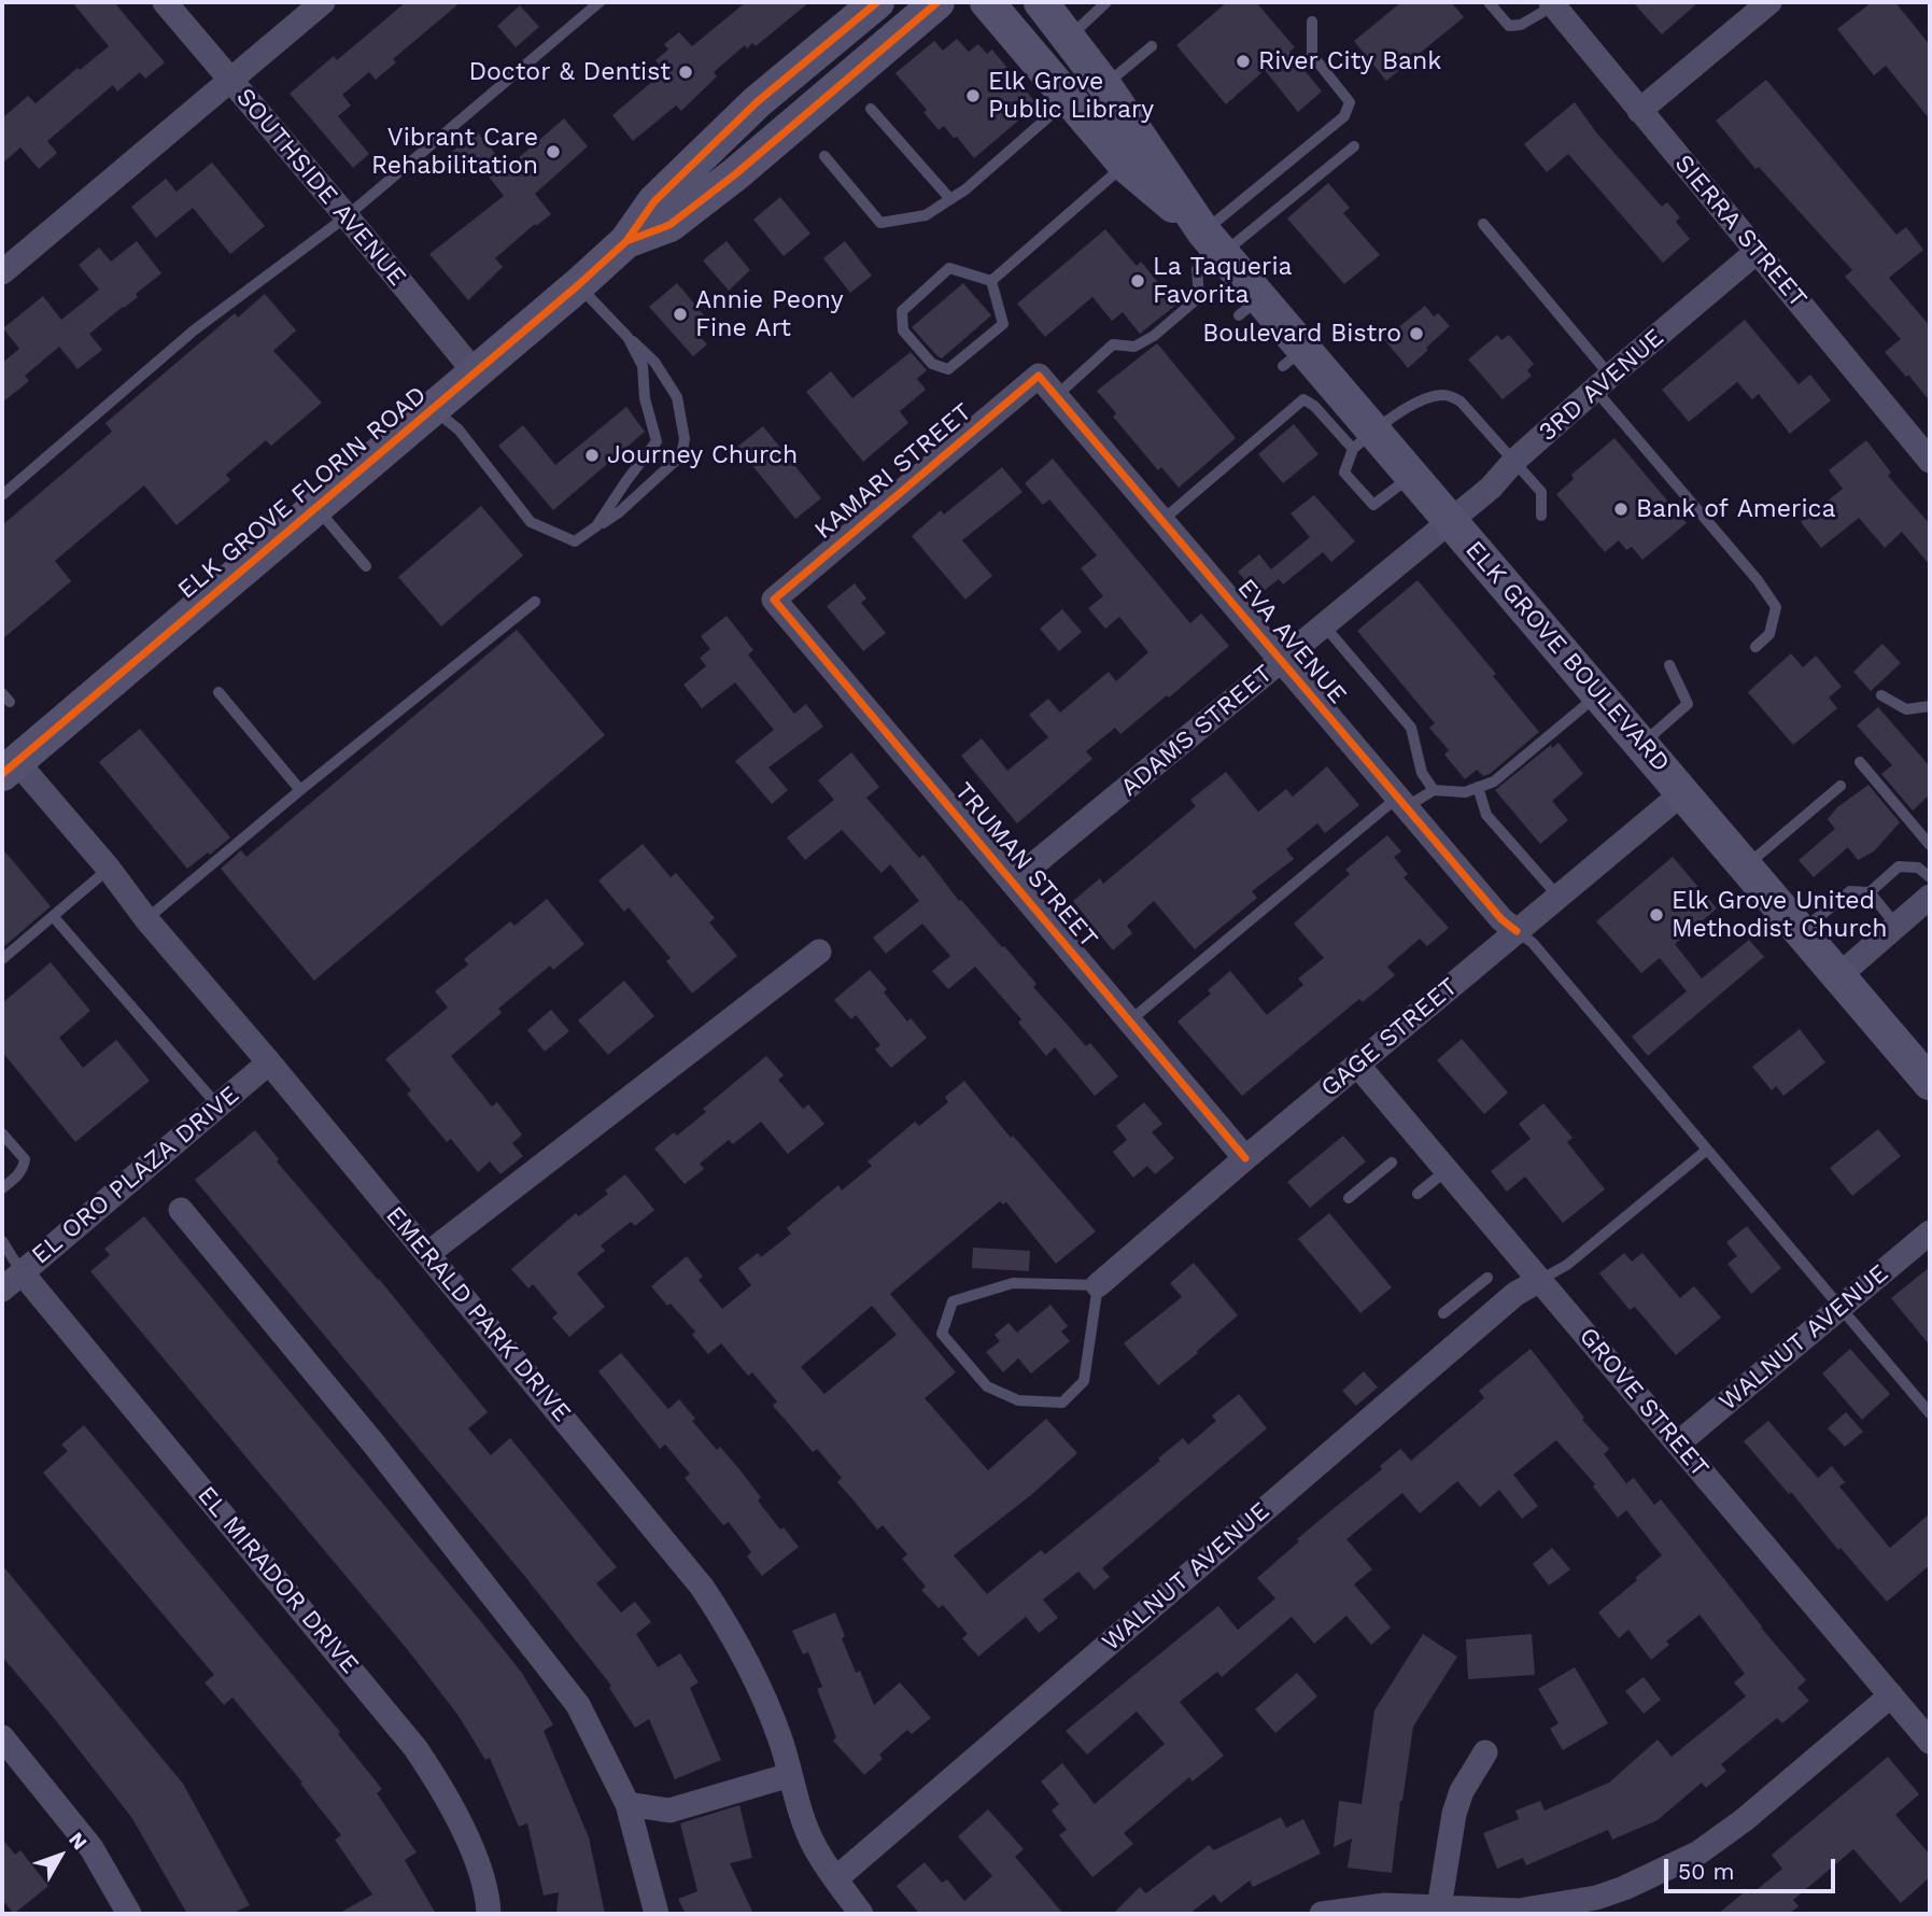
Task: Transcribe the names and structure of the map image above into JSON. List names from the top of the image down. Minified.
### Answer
{"streets":{"main road":["ELK GROVE FLORIN ROAD","ELK GROVE BOULEVARD"],"street":["SOUTHSIDE AVENUE","SIERRA STREET","3RD AVENUE","KAMARI STREET","EVA AVENUE","ADAMS STREET","TRUMAN STREET","GAGE STREET","EL ORO PLAZA DRIVE","EMERALD PARK DRIVE","WALNUT AVENUE","GROVE STREET","EL MIRADOR DRIVE"]},"crossings":[["SOUTHSIDE AVENUE","ELK GROVE FLORIN ROAD"],["SIERRA STREET","3RD AVENUE"],["3RD AVENUE","ELK GROVE BOULEVARD"],["3RD AVENUE","ADAMS STREET"],["KAMARI STREET","EVA AVENUE"],["KAMARI STREET","TRUMAN STREET"],["ELK GROVE FLORIN ROAD","EMERALD PARK DRIVE"],["EVA AVENUE","ADAMS STREET"],["EVA AVENUE","GAGE STREET"],["ELK GROVE BOULEVARD","ADAMS STREET"],["ELK GROVE BOULEVARD","GAGE STREET"],["ADAMS STREET","TRUMAN STREET"],["TRUMAN STREET","GAGE STREET"],["GAGE STREET","GROVE STREET"],["EL ORO PLAZA DRIVE","EMERALD PARK DRIVE"],["EL ORO PLAZA DRIVE","EL MIRADOR DRIVE"],["EMERALD PARK DRIVE","WALNUT AVENUE"],["WALNUT AVENUE","GROVE STREET"]],"places":["River City Bank","Doctor & Dentist","Elk Grove Public Library","Vibrant Care Rehabilitation","La Taqueria Favorita","Annie Peony Fine Art","Boulevard Bistro","Journey Church","Bank of America","Elk Grove United Methodist Church"],"scale_bar":"50 m","north":"top right"}
